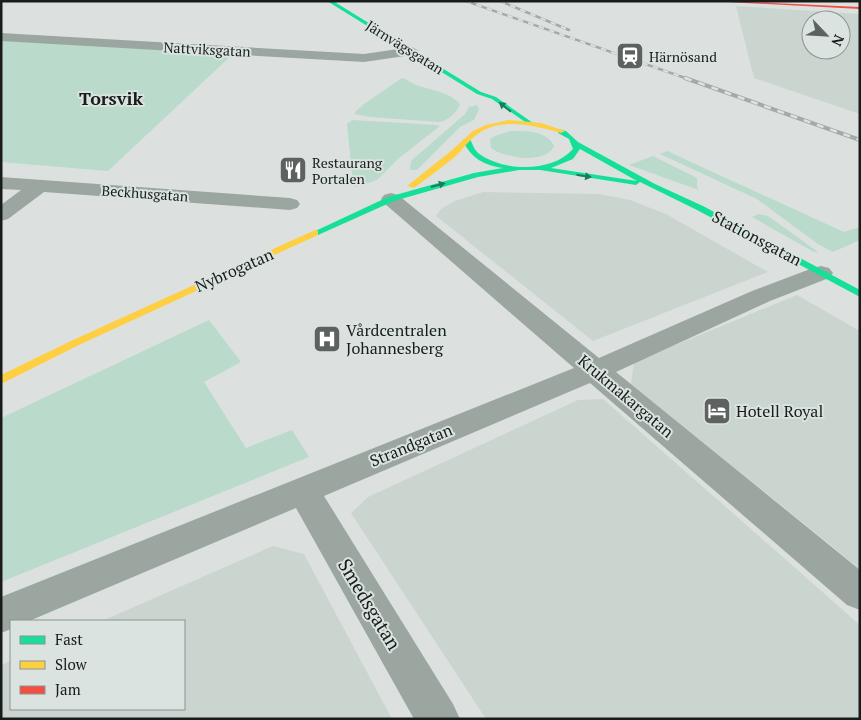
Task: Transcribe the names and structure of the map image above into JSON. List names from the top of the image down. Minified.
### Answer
{"streets":{"main road":["Järnvägsgatan","Stationsgatan","Nybrogatan"],"street":["Nattviksgatan","Beckhusgatan","Krukmakargatan","Strandgatan","Smedsgatan"]},"crossings":[["Järnvägsgatan","Nattviksgatan"],["Järnvägsgatan","Stationsgatan"],["Stationsgatan","Strandgatan"],["Nybrogatan","Krukmakargatan"],["Krukmakargatan","Strandgatan"],["Strandgatan","Smedsgatan"]],"districts":["Torsvik"],"places":{"station":["Härnösand"],"restaurant":["Restaurang Portalen"],"hospital":["Vårdcentralen Johannesberg"],"hotel":["Hotell Royal"]},"legend":["Fast","Slow","Jam"],"north":"bottom right"}
